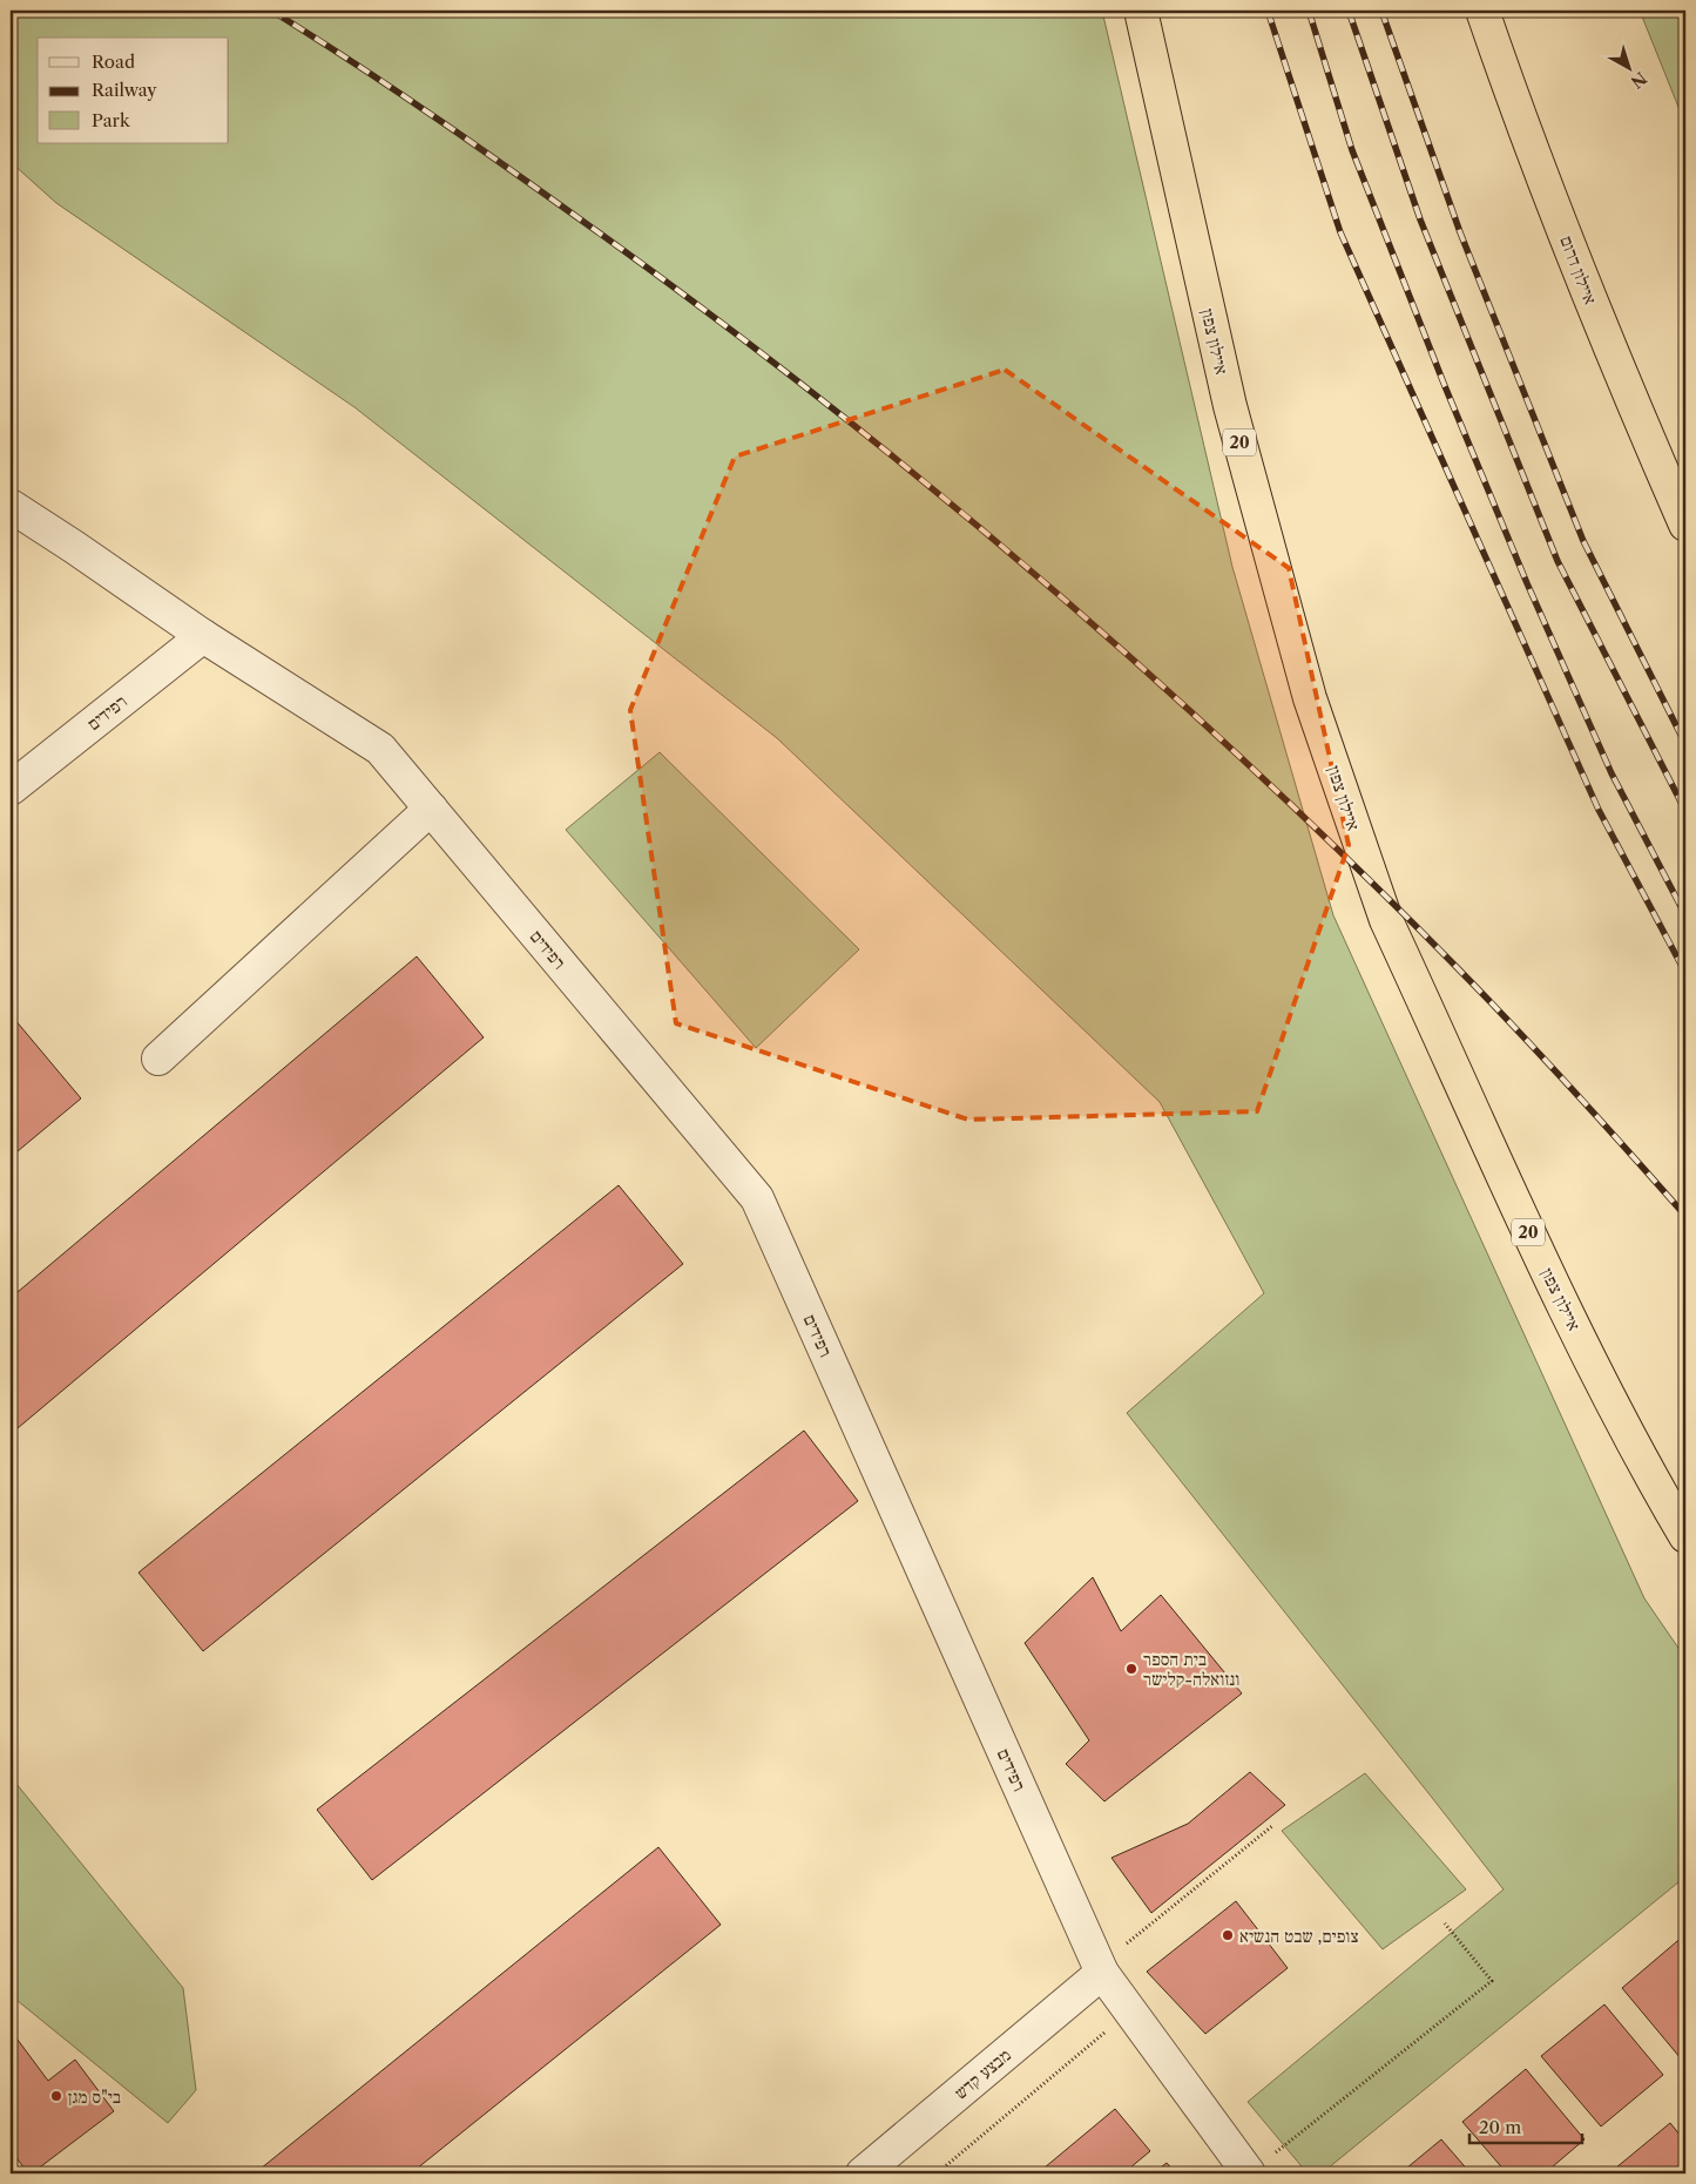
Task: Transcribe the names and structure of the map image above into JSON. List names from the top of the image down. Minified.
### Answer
{"streets":{"highway":["איילון דרום","איילון צפון","20"],"street":["רפידים","מבצע קדש"]},"crossings":[["רפידים","מבצע קדש"]],"places":["בית הספר ונזואלה-קלישר","צופים, שבט הנשיא","בי\"ס מגן"],"legend":["Road","Railway","Park"],"scale_bar":"20 m","north":"bottom right"}
